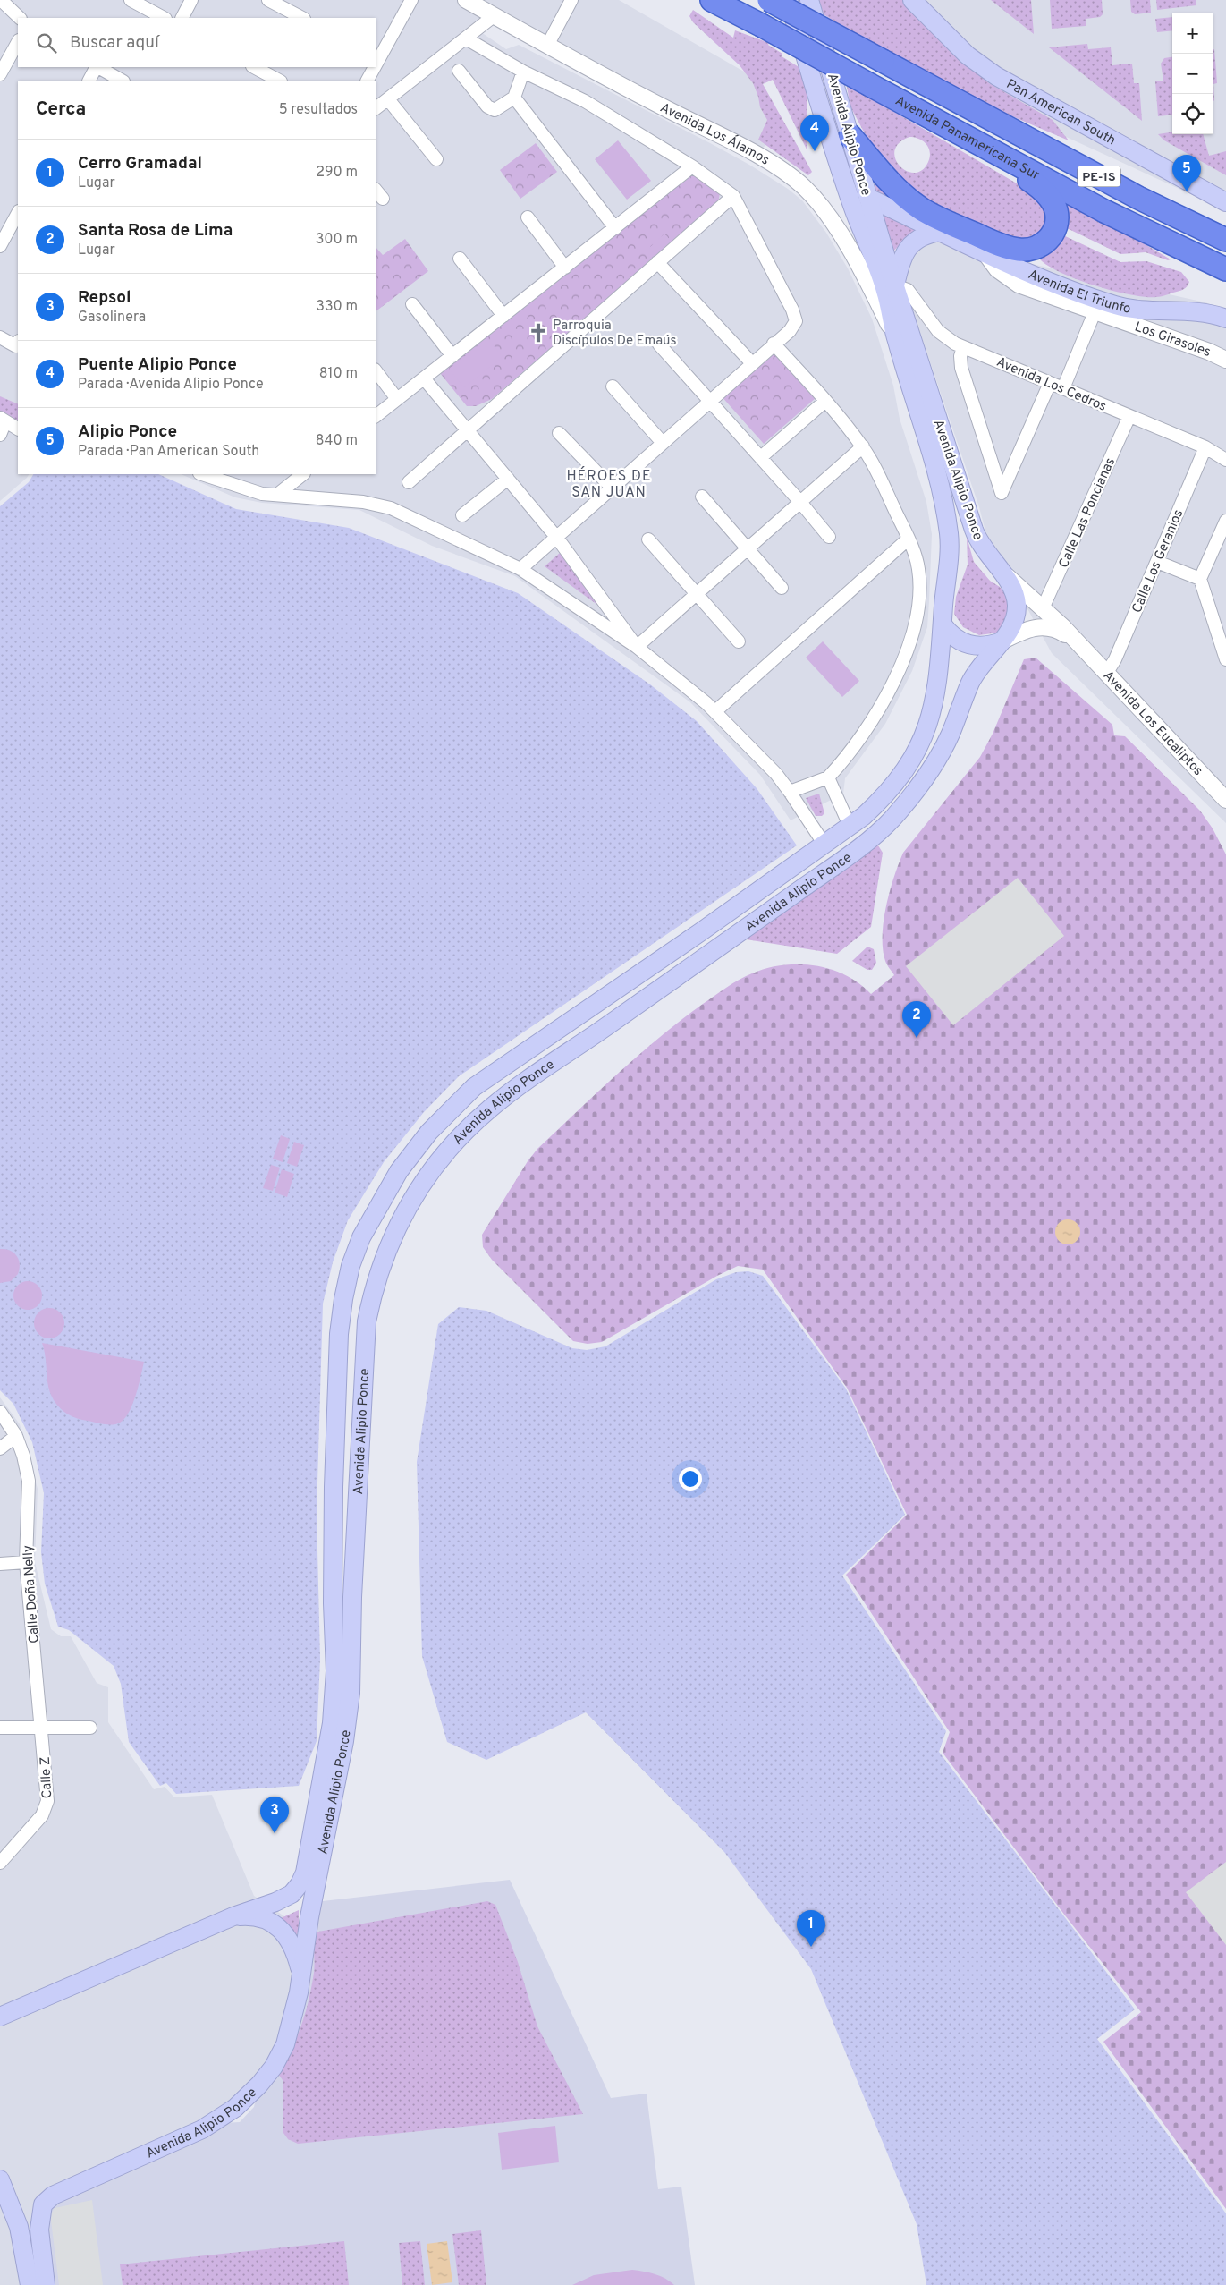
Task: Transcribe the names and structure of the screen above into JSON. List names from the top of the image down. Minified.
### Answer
{"streets":{"highway":["Avenida Panamericana Sur","PE-1S"],"main road":["Pan American South","Avenida Alipio Ponce","Avenida El Triunfo"],"street":["Avenida Los Álamos","Los Girasoles","Avenida Los Cedros","Calle Las Poncianas","Calle Los Geranios","Avenida Los Eucaliptos","Calle Doña Nelly","Calle Z"]},"crossings":[["Avenida Alipio Ponce","Avenida Los Álamos"],["Avenida Alipio Ponce","Avenida El Triunfo"],["Avenida Alipio Ponce","Avenida Los Cedros"],["Avenida Alipio Ponce","Avenida Los Eucaliptos"],["Avenida El Triunfo","Los Girasoles"],["Avenida Los Cedros","Calle Las Poncianas"],["Avenida Los Cedros","Calle Los Geranios"],["Calle Las Poncianas","Avenida Los Eucaliptos"],["Calle Los Geranios","Avenida Los Eucaliptos"],["Calle Doña Nelly","Calle Z"]],"districts":["HÉROES DE SAN JUAN"],"places":{"church":["Parroquia Discípulos De Emaús"]},"page":{"map_buttons":["+","−"],"search":"Buscar aquí","heading":["Cerca","5 resultados"],"pins":["4","5","2","3","1"],"list":[{"mark":"1","name":"Cerro Gramadal","note":"Lugar","value":"290 m"},{"mark":"2","name":"Santa Rosa de Lima","note":"Lugar","value":"300 m"},{"mark":"3","name":"Repsol","note":"Gasolinera","value":"330 m"},{"mark":"4","name":"Puente Alipio Ponce","note":"Parada · Avenida Alipio Ponce","value":"810 m"},{"mark":"5","name":"Alipio Ponce","note":"Parada · Pan American South","value":"840 m"}]}}
